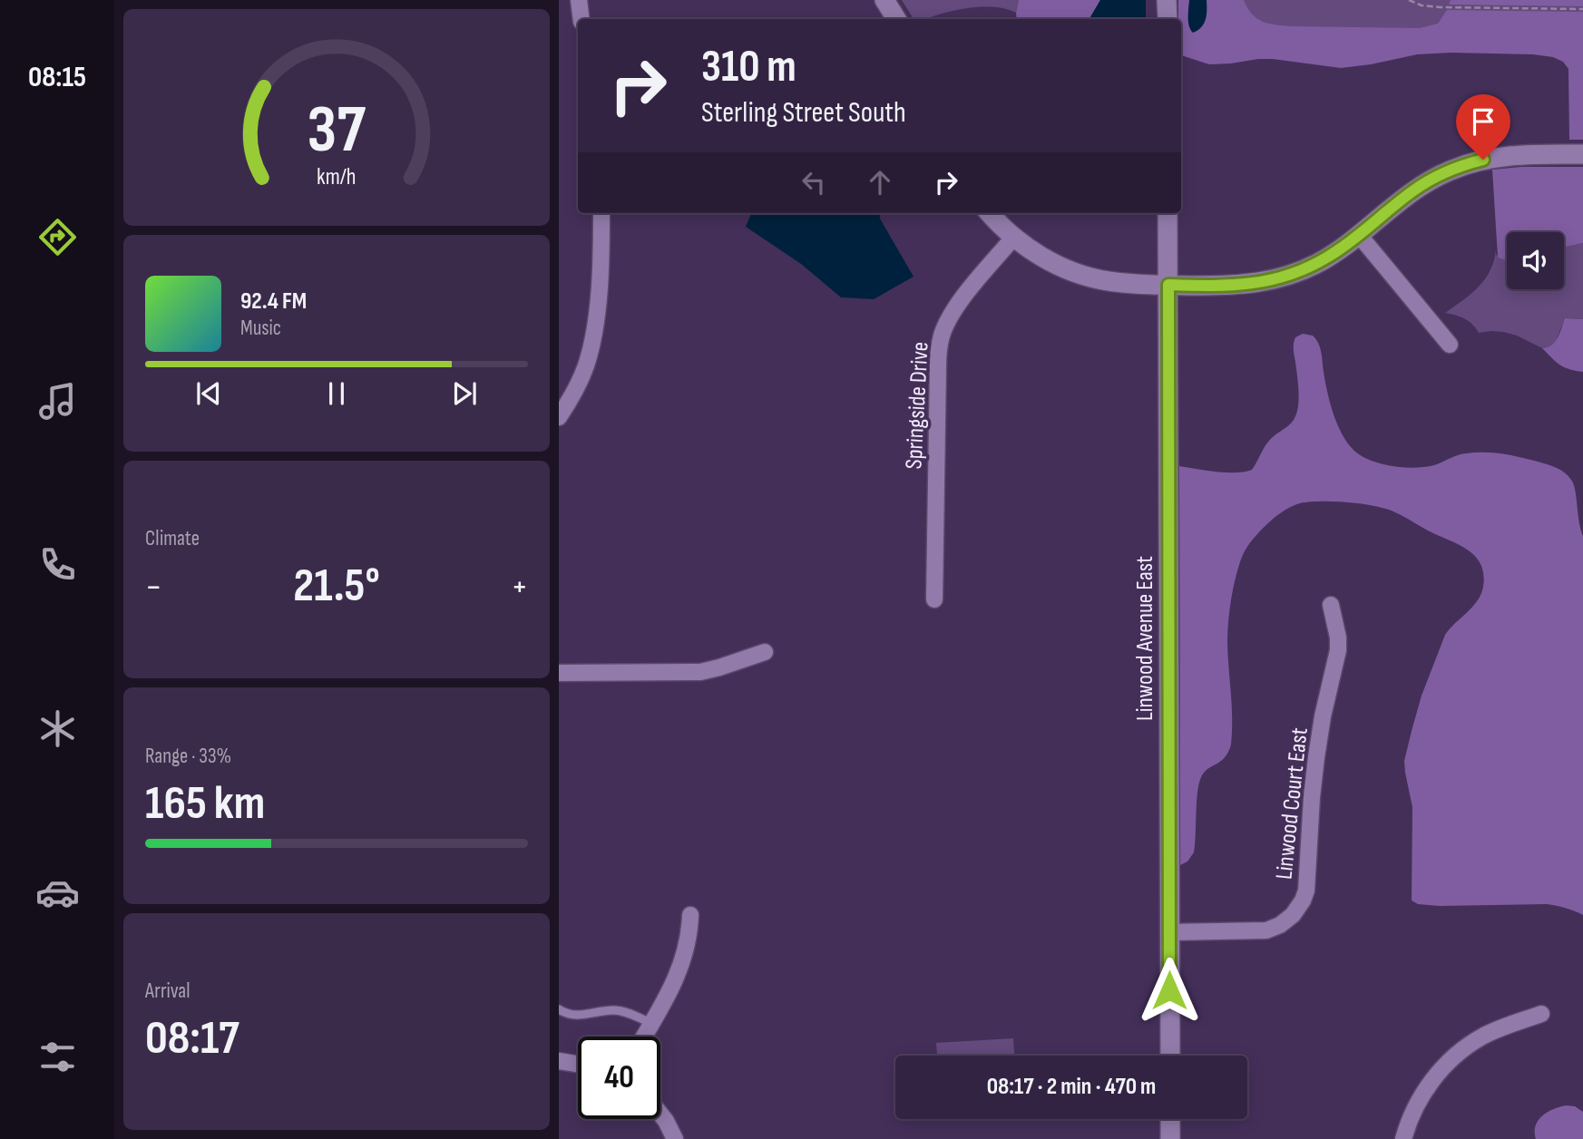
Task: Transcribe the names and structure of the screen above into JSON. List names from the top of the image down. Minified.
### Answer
{"streets":{"street":["Springside Drive","Linwood Avenue East","Linwood Court East"]},"crossings":[["Linwood Avenue East","Linwood Court East"]],"page":{"tabs":"08:15","turn":["310 m","Sterling Street South"],"song":["92.4 FM","Music"],"tile":["Climate",["Range · 33%","165 km"],["Arrival","08:17"]],"heat":["−","21.5°","+"],"limit":"40","trip":"08:17 · 2 min · 470 m","gauge":["37","km/h"]}}
